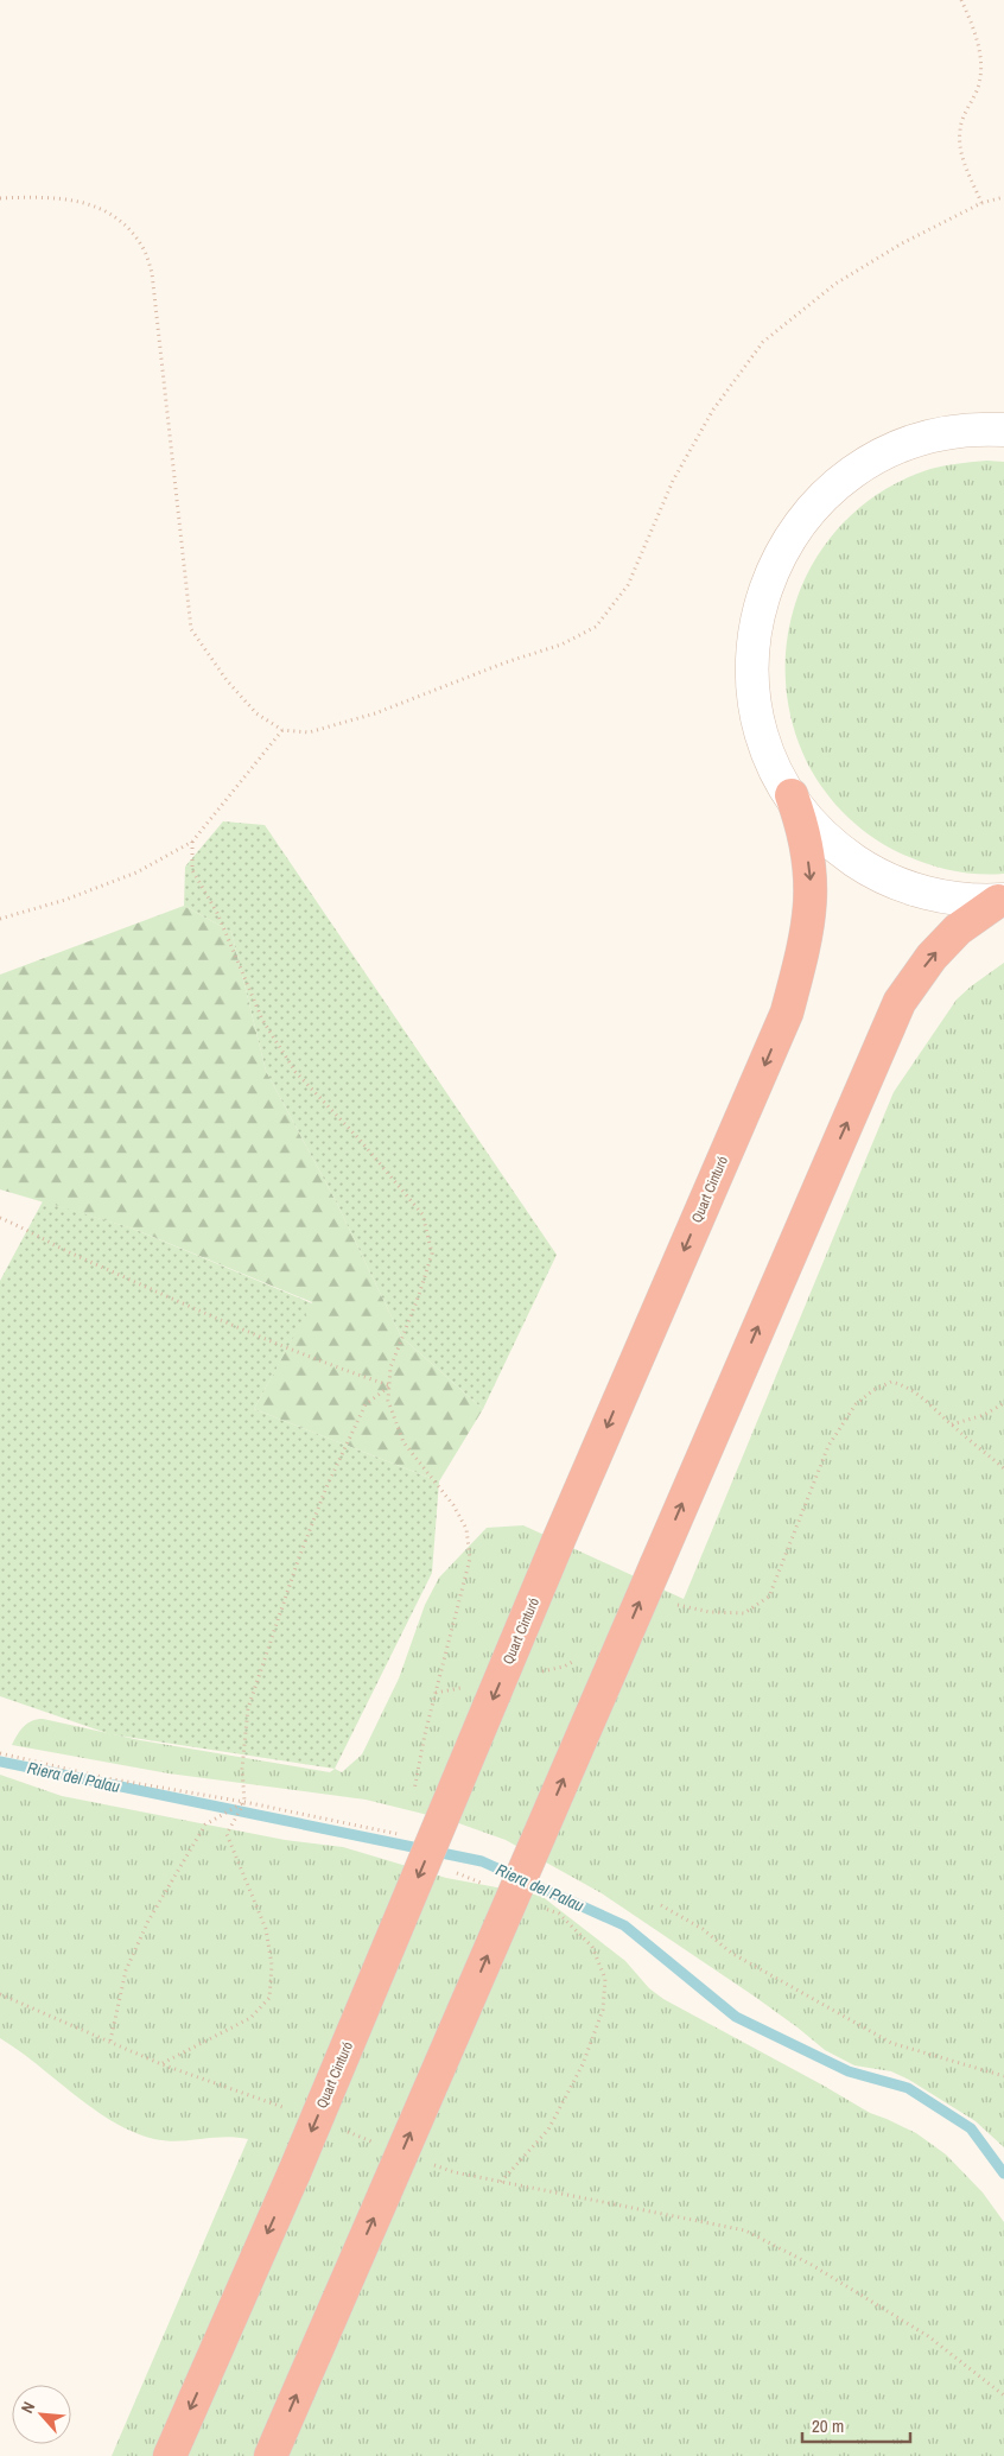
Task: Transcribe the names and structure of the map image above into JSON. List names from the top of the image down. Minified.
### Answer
{"streets":{"highway":["Quart Cinturó"]},"water":["Riera del Palau"],"scale_bar":"20 m","north":"top left"}
